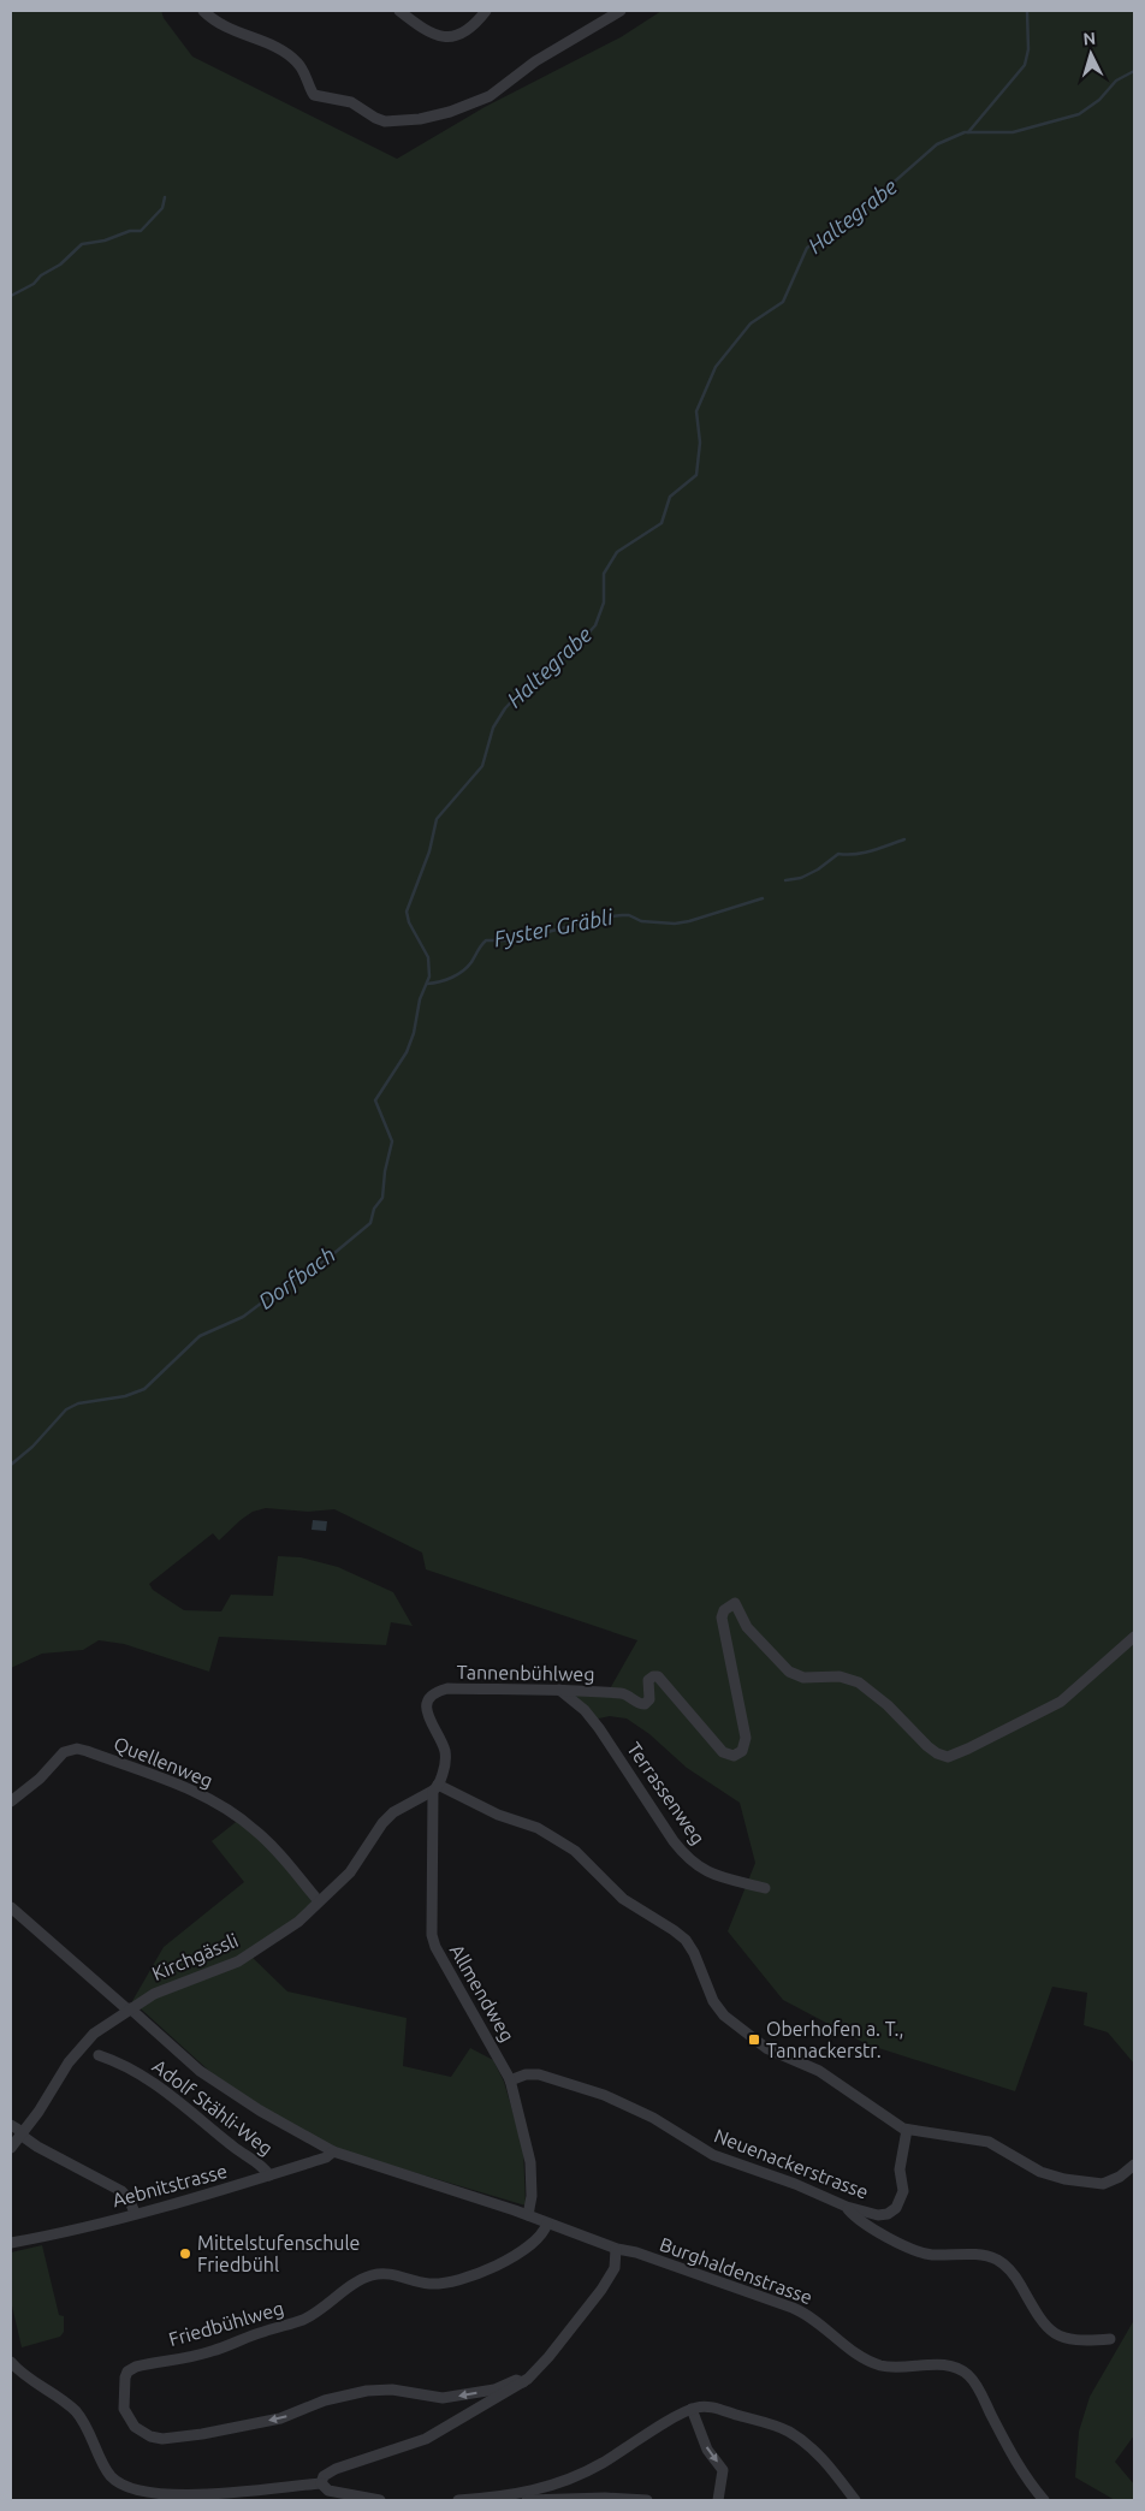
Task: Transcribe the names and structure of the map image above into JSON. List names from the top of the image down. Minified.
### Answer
{"streets":{"street":["Tannenbühlweg","Quellenweg","Terrassenweg","Kirchgässli","Allmendweg","Adolf Stähli-Weg","Neuenackerstrasse","Aebnitstrasse","Burghaldenstrasse","Friedbühlweg"]},"crossings":[["Tannenbühlweg","Terrassenweg"],["Tannenbühlweg","Kirchgässli"],["Tannenbühlweg","Allmendweg"],["Quellenweg","Kirchgässli"],["Kirchgässli","Allmendweg"],["Allmendweg","Neuenackerstrasse"],["Adolf Stähli-Weg","Aebnitstrasse"]],"water":["Haltegrabe","Fyster Gräbli","Dorfbach"],"places":{"transit":["Oberhofen a. T., Tannackerstr."],"other":["Mittelstufenschule Friedbühl"]},"north":"top"}
